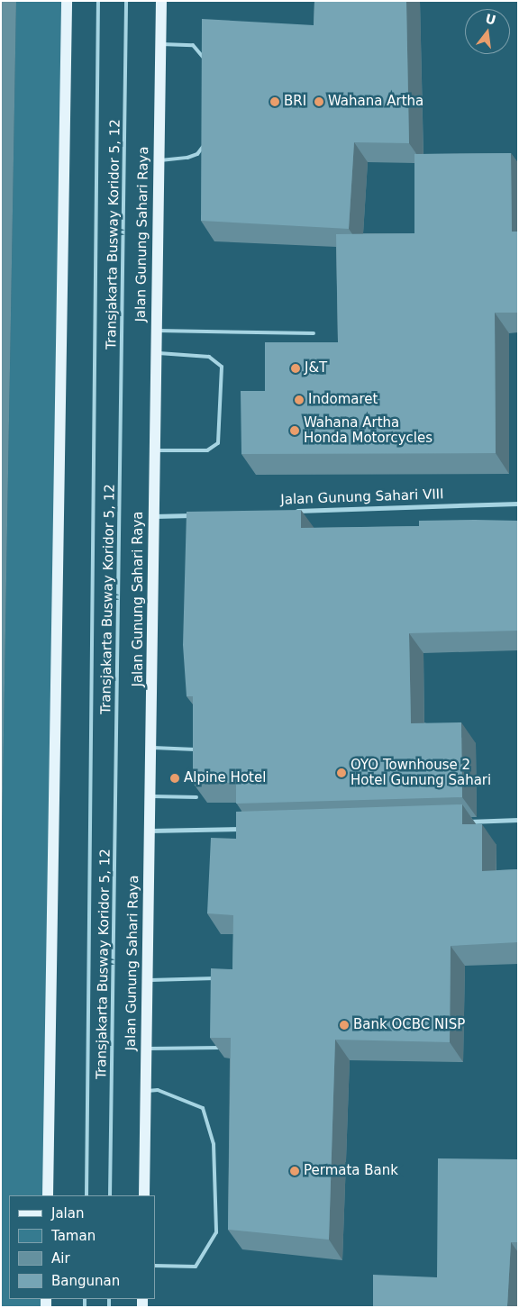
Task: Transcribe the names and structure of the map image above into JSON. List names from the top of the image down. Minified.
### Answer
{"streets":{"main road":["Jalan Gunung Sahari Raya"],"street":["Jalan Gunung Sahari VIII"],"lane":["Transjakarta Busway Koridor 5, 12"]},"places":["BRI","Wahana Artha","J&T","Indomaret","Wahana Artha Honda Motorcycles","OYO Townhouse 2 Hotel Gunung Sahari","Alpine Hotel","Bank OCBC NISP","Permata Bank"],"legend":["Jalan","Taman","Air","Bangunan"],"north":"top"}
